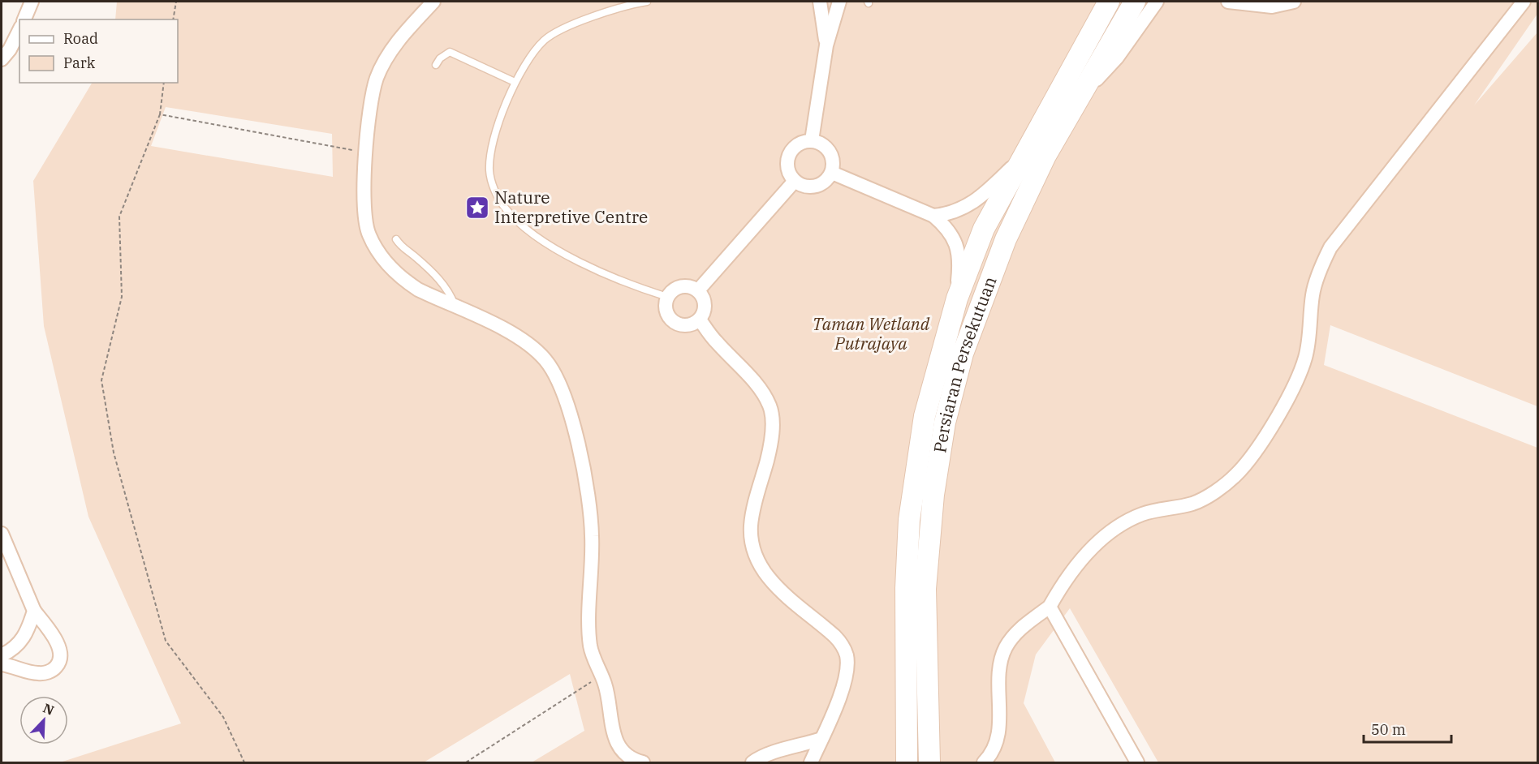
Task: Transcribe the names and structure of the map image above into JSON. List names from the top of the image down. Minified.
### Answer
{"streets":{"main road":["Persiaran Persekutuan"]},"parks":["Taman Wetland Putrajaya"],"places":{"place":["Nature Interpretive Centre"]},"legend":["Road","Park"],"scale_bar":"50 m","north":"top right"}
